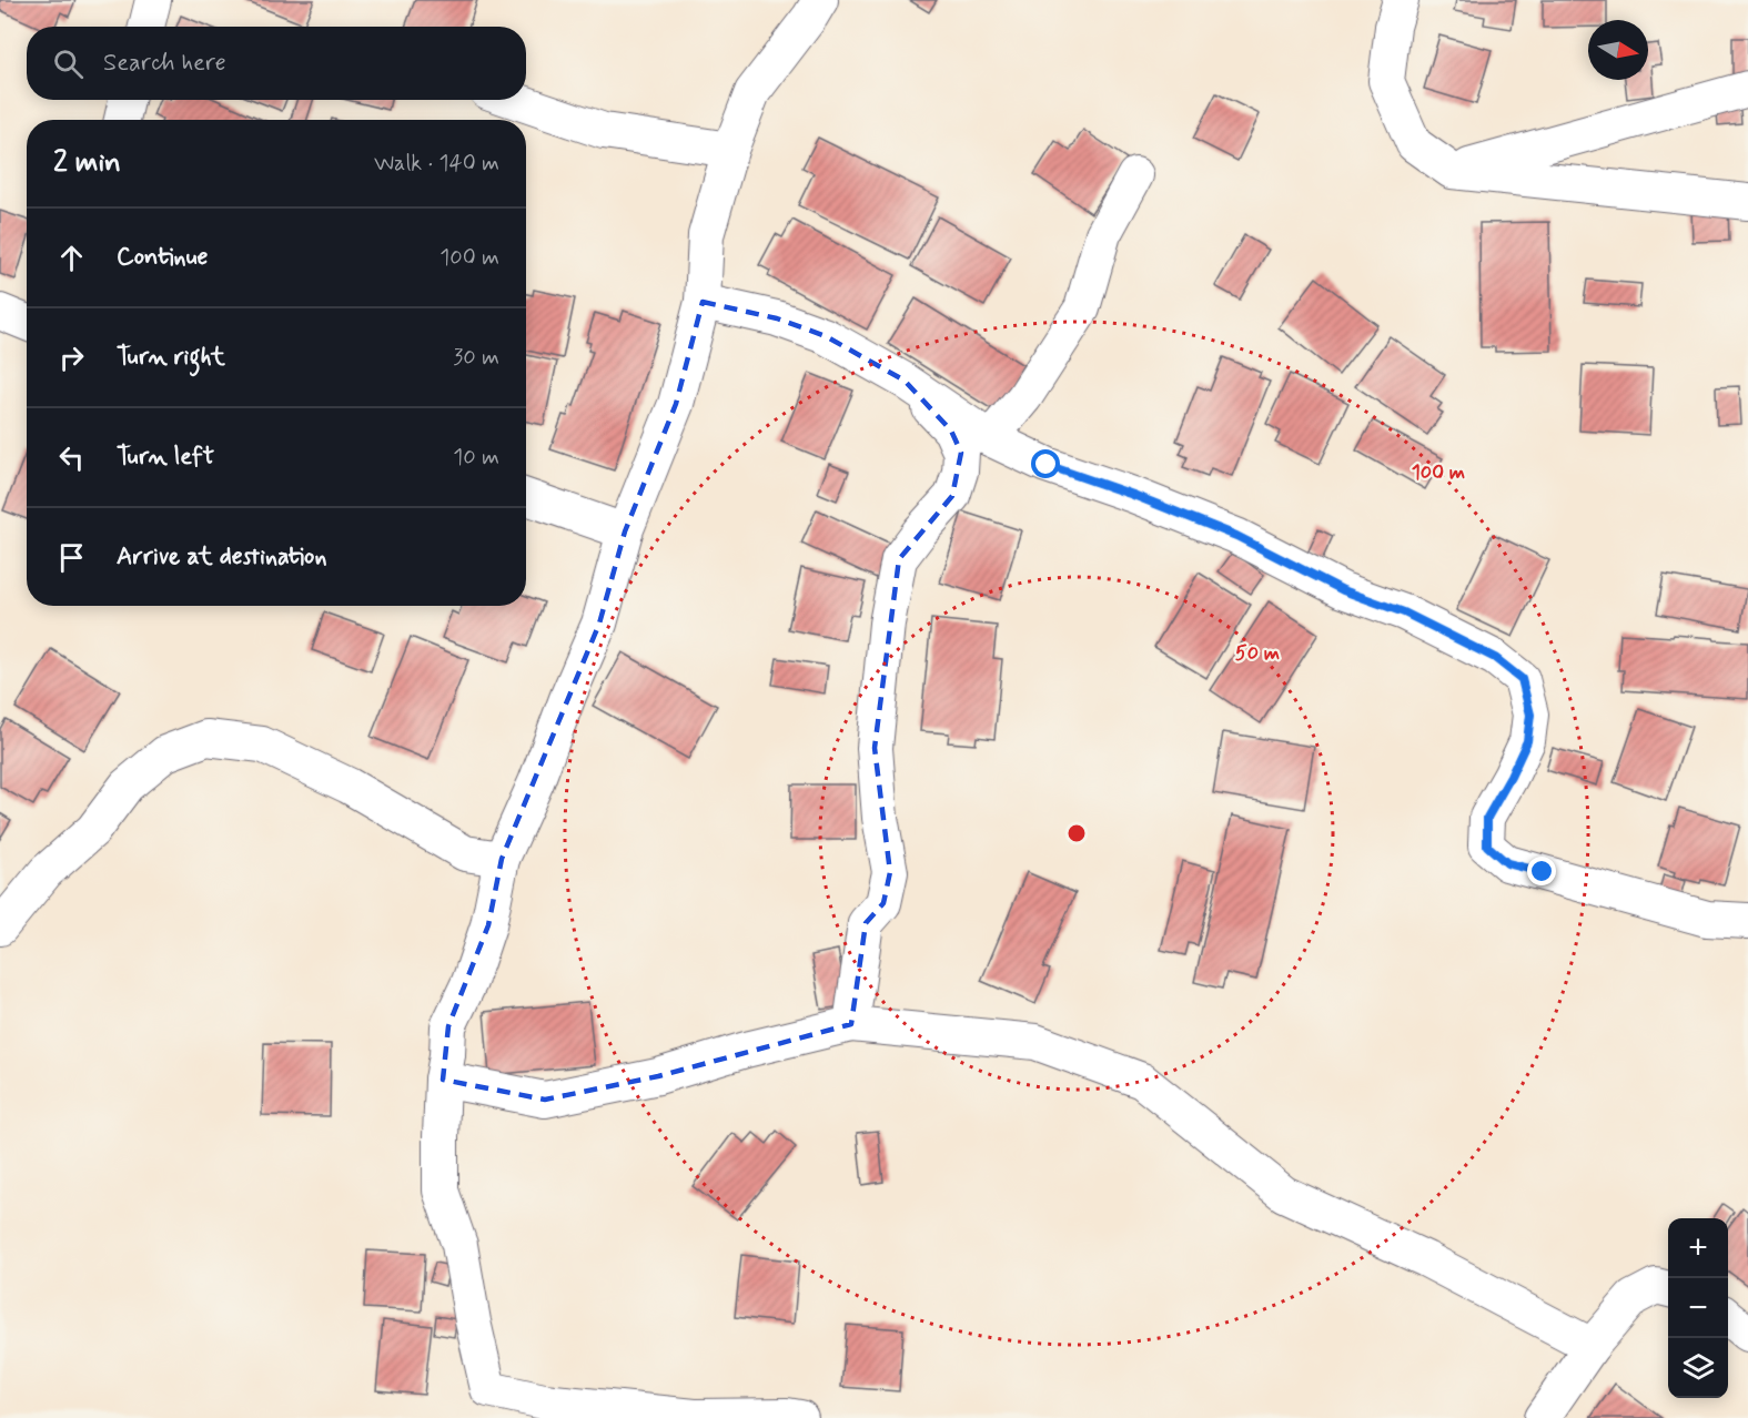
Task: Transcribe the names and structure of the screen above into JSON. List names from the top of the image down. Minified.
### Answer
{"north":"right","page":{"search":"Search here","heading":["2 min","Walk · 140 m"],"list":[["Continue","100 m"],["Turn right","30 m"],["Turn left","10 m"],"Arrive at destination"],"map_buttons":["+","−"]},"rings":["100 m","50 m"]}
